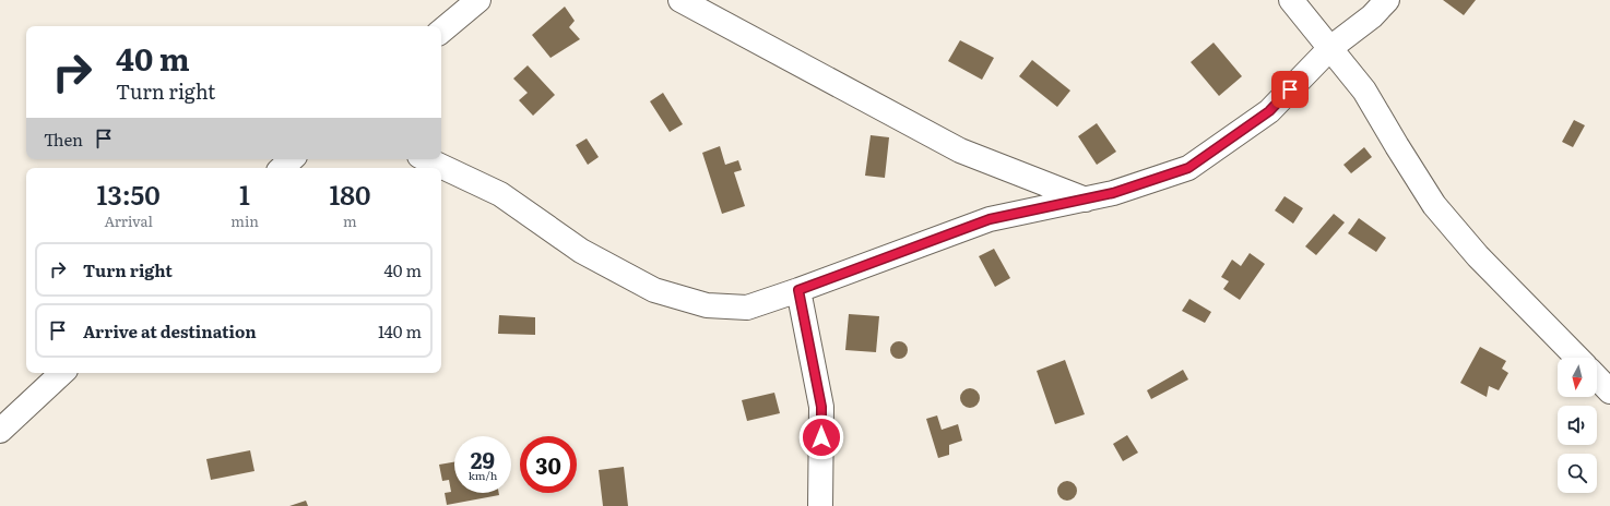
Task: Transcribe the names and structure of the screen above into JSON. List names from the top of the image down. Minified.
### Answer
{"north":"bottom","page":{"turn":["40 m","Turn right"],"then":"Then","eta":["13:50","Arrival","1","min","180","m"],"list":[{"name":"Turn right","value":"40 m"},{"name":"Arrive at destination","value":"140 m"}],"speed":"29 km/h","limit":"30"}}
